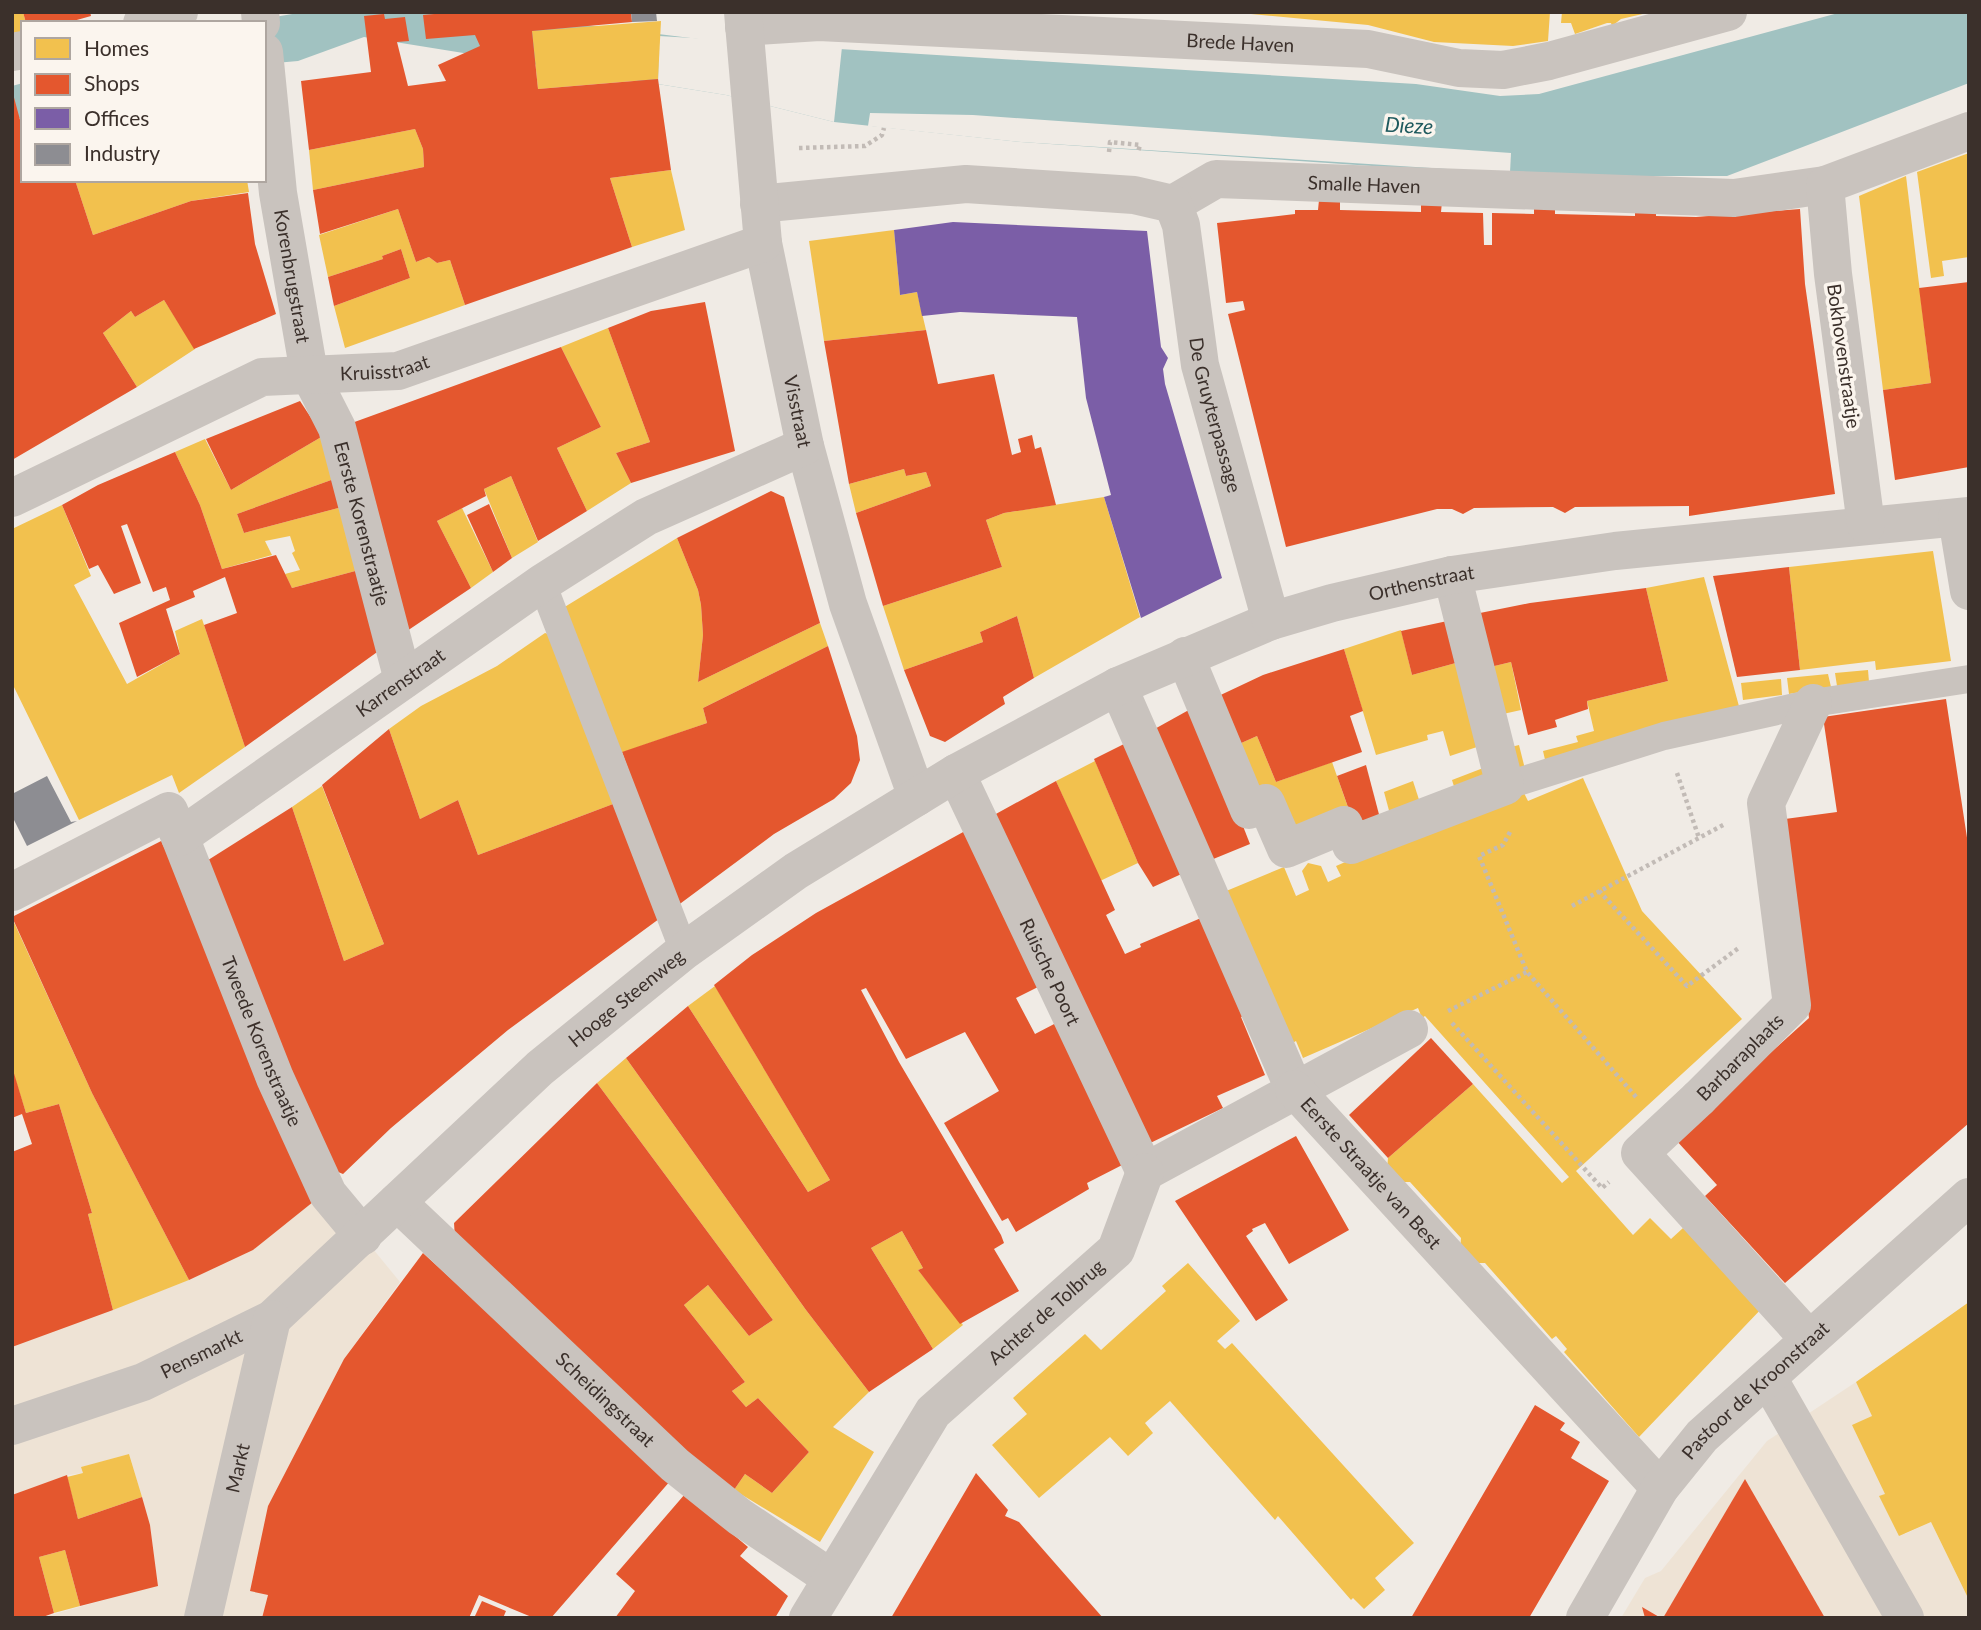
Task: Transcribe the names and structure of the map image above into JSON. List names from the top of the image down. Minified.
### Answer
{"streets":{"street":["Brede Haven","Smalle Haven","Korenbrugstraat","Bokhovenstraatje","Kruisstraat","Visstraat","De Gruyterpassage","Eerste Korenstraatje","Orthenstraat","Karrenstraat","Ruische Poort","Hooge Steenweg","Tweede Korenstraatje","Barbaraplaats","Eerste Straatje van Best","Achter de Tolbrug","Pensmarkt","Pastoor de Kroonstraat","Scheidingstraat","Markt"]},"crossings":[["Brede Haven","Visstraat"],["Smalle Haven","Bokhovenstraatje"],["Smalle Haven","De Gruyterpassage"],["Korenbrugstraat","Kruisstraat"],["Korenbrugstraat","Eerste Korenstraatje"],["Bokhovenstraatje","Orthenstraat"],["Kruisstraat","Visstraat"],["Kruisstraat","Eerste Korenstraatje"],["Visstraat","Orthenstraat"],["Visstraat","Karrenstraat"],["Visstraat","Hooge Steenweg"],["De Gruyterpassage","Orthenstraat"],["Eerste Korenstraatje","Karrenstraat"],["Orthenstraat","Ruische Poort"],["Orthenstraat","Hooge Steenweg"],["Orthenstraat","Eerste Straatje van Best"],["Karrenstraat","Tweede Korenstraatje"],["Ruische Poort","Achter de Tolbrug"],["Hooge Steenweg","Tweede Korenstraatje"],["Hooge Steenweg","Pensmarkt"],["Hooge Steenweg","Scheidingstraat"],["Tweede Korenstraatje","Pensmarkt"],["Barbaraplaats","Pastoor de Kroonstraat"],["Eerste Straatje van Best","Pastoor de Kroonstraat"],["Achter de Tolbrug","Scheidingstraat"],["Pensmarkt","Markt"]],"water":["Dieze"],"legend":["Homes","Shops","Offices","Industry"]}
